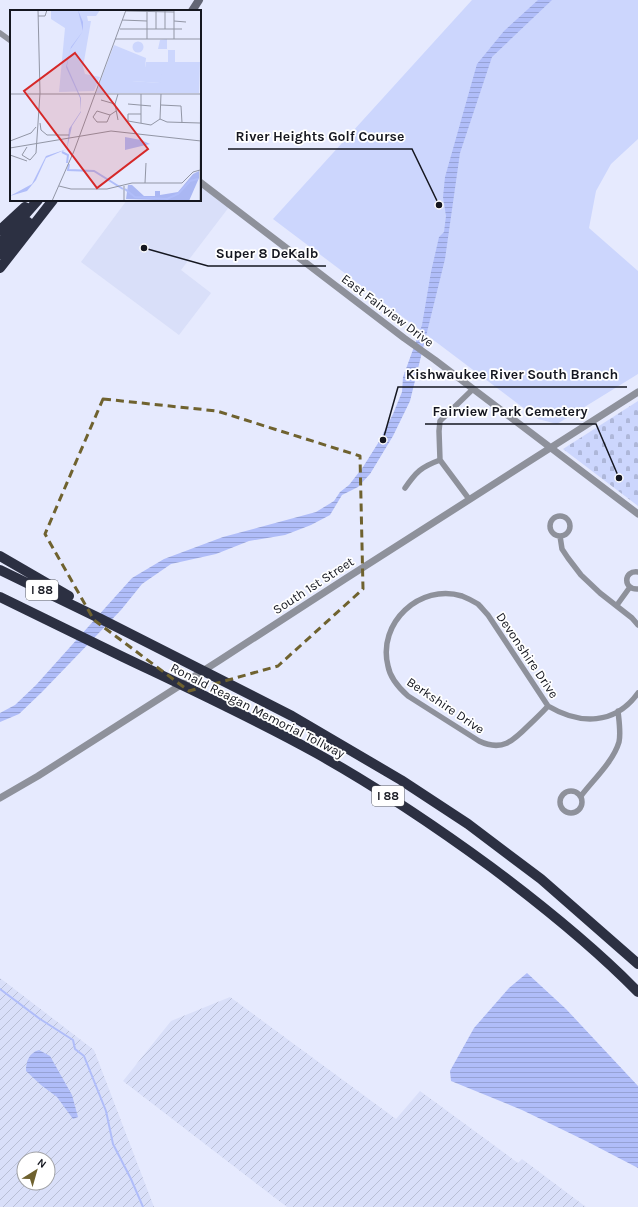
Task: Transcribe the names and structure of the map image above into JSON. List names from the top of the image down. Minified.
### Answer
{"streets":{"highway":["I 88","Ronald Reagan Memorial Tollway"],"street":["East Fairview Drive","South 1st Street","Devonshire Drive","Berkshire Drive"]},"crossings":[["East Fairview Drive","South 1st Street"],["I 88","Ronald Reagan Memorial Tollway"],["Devonshire Drive","Berkshire Drive"]],"places":["River Heights Golf Course","Super 8 DeKalb","Kishwaukee River South Branch","Fairview Park Cemetery"],"north":"top right"}
